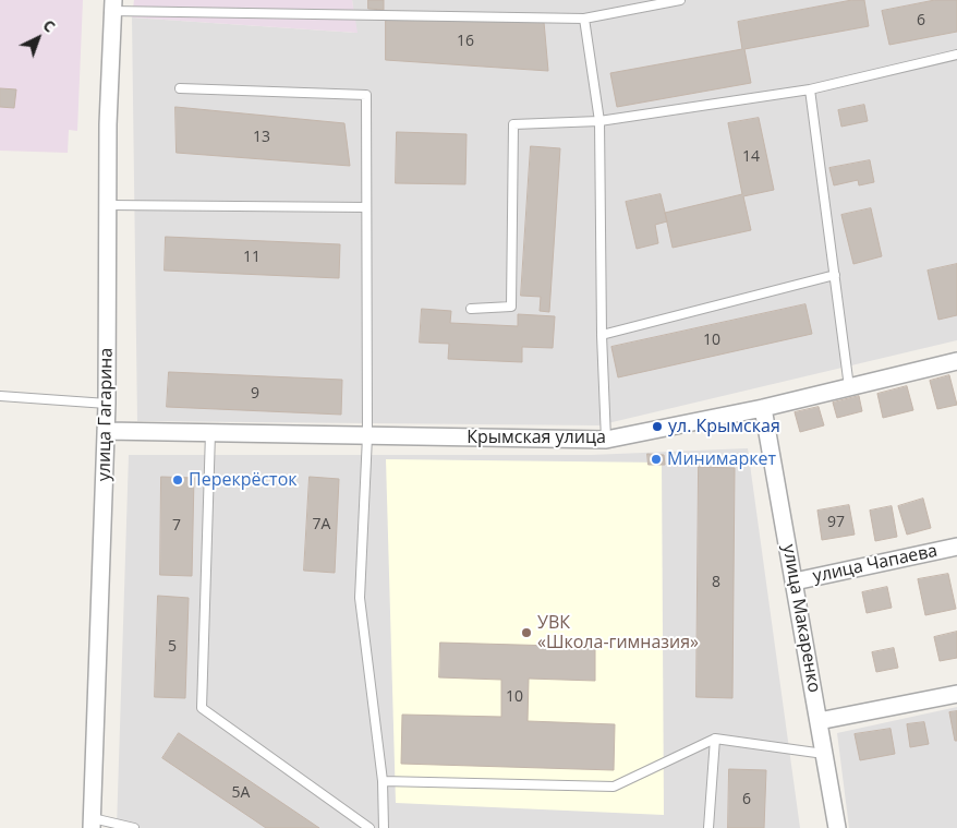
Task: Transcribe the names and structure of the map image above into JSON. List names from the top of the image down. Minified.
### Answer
{"streets":{"street":["улица Гагарина","Крымская улица","улица Чапаева","улица Макаренко"]},"crossings":[["улица Гагарина","Крымская улица"],["Крымская улица","улица Макаренко"],["улица Чапаева","улица Макаренко"]],"places":["ул. Крымская","Минимаркет","Перекрёсток","УВК «Школа-гимназия»"],"house_numbers":["6","16","13","14","11","10","9","97","7А","7","8","5","10","5А","6"],"north":"top right"}
